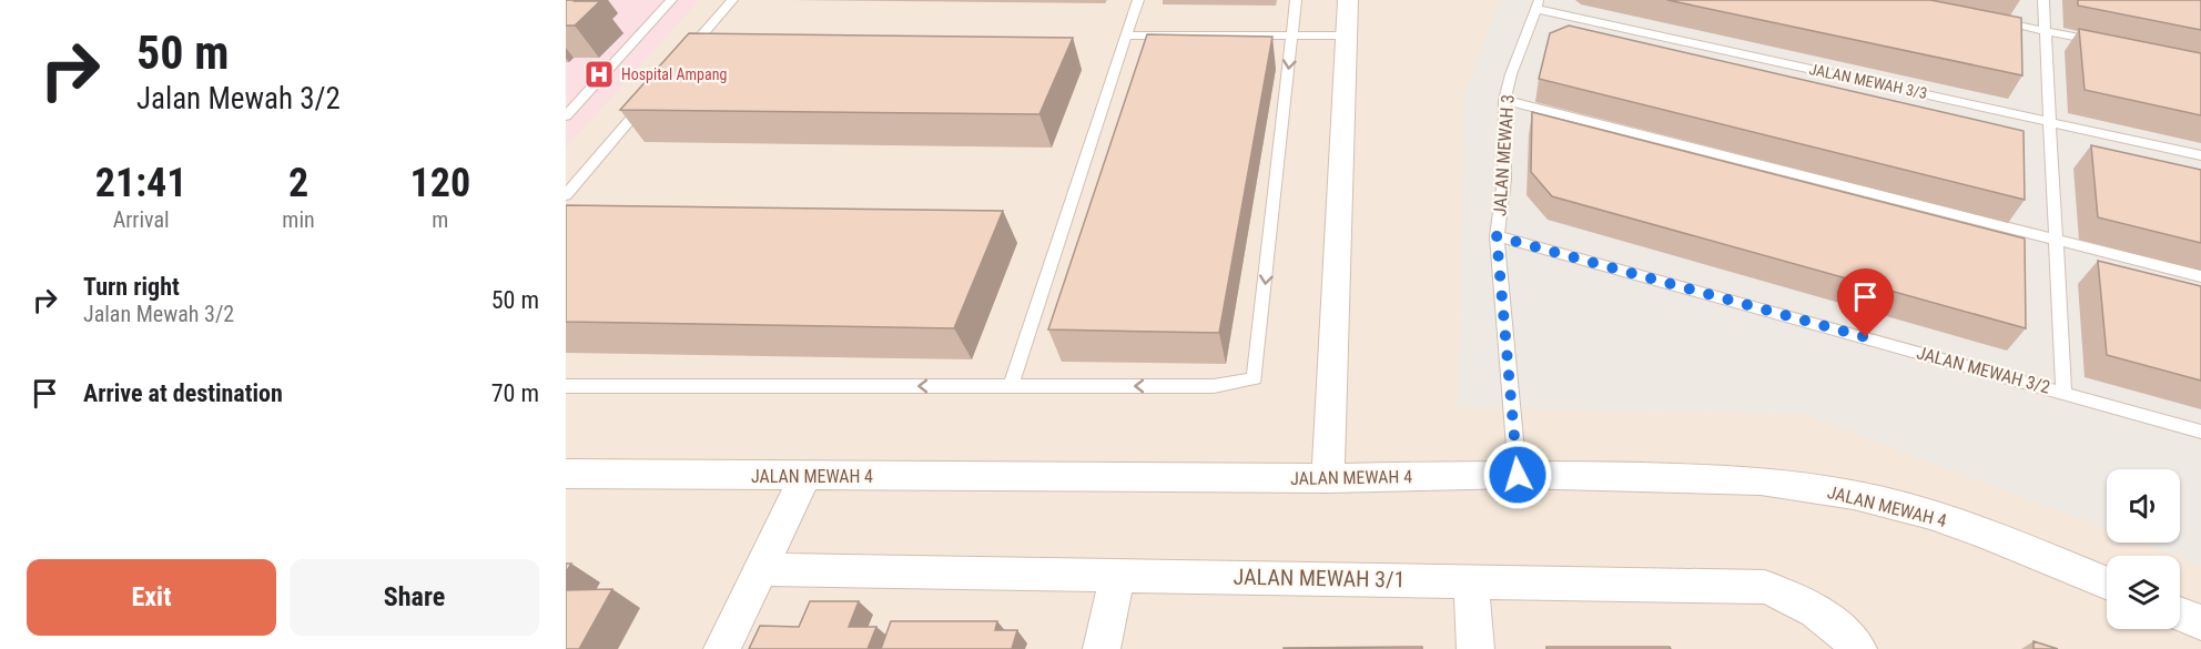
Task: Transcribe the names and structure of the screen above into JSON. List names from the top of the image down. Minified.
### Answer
{"streets":{"street":["JALAN MEWAH 4","JALAN MEWAH 3/1"],"lane":["JALAN MEWAH 3/3","JALAN MEWAH 3","JALAN MEWAH 3/2"]},"crossings":[["JALAN MEWAH 3/3","JALAN MEWAH 3"],["JALAN MEWAH 3","JALAN MEWAH 3/2"],["JALAN MEWAH 3","JALAN MEWAH 4"]],"places":{"hospital":["Hospital Ampang"]},"page":{"turn":["50 m","Jalan Mewah 3/2"],"eta":["21:41","Arrival","2","min","120","m"],"list":[{"name":"Turn right","note":"Jalan Mewah 3/2","value":"50 m"},{"name":"Arrive at destination","value":"70 m"}],"buttons":["Exit","Share"]}}
